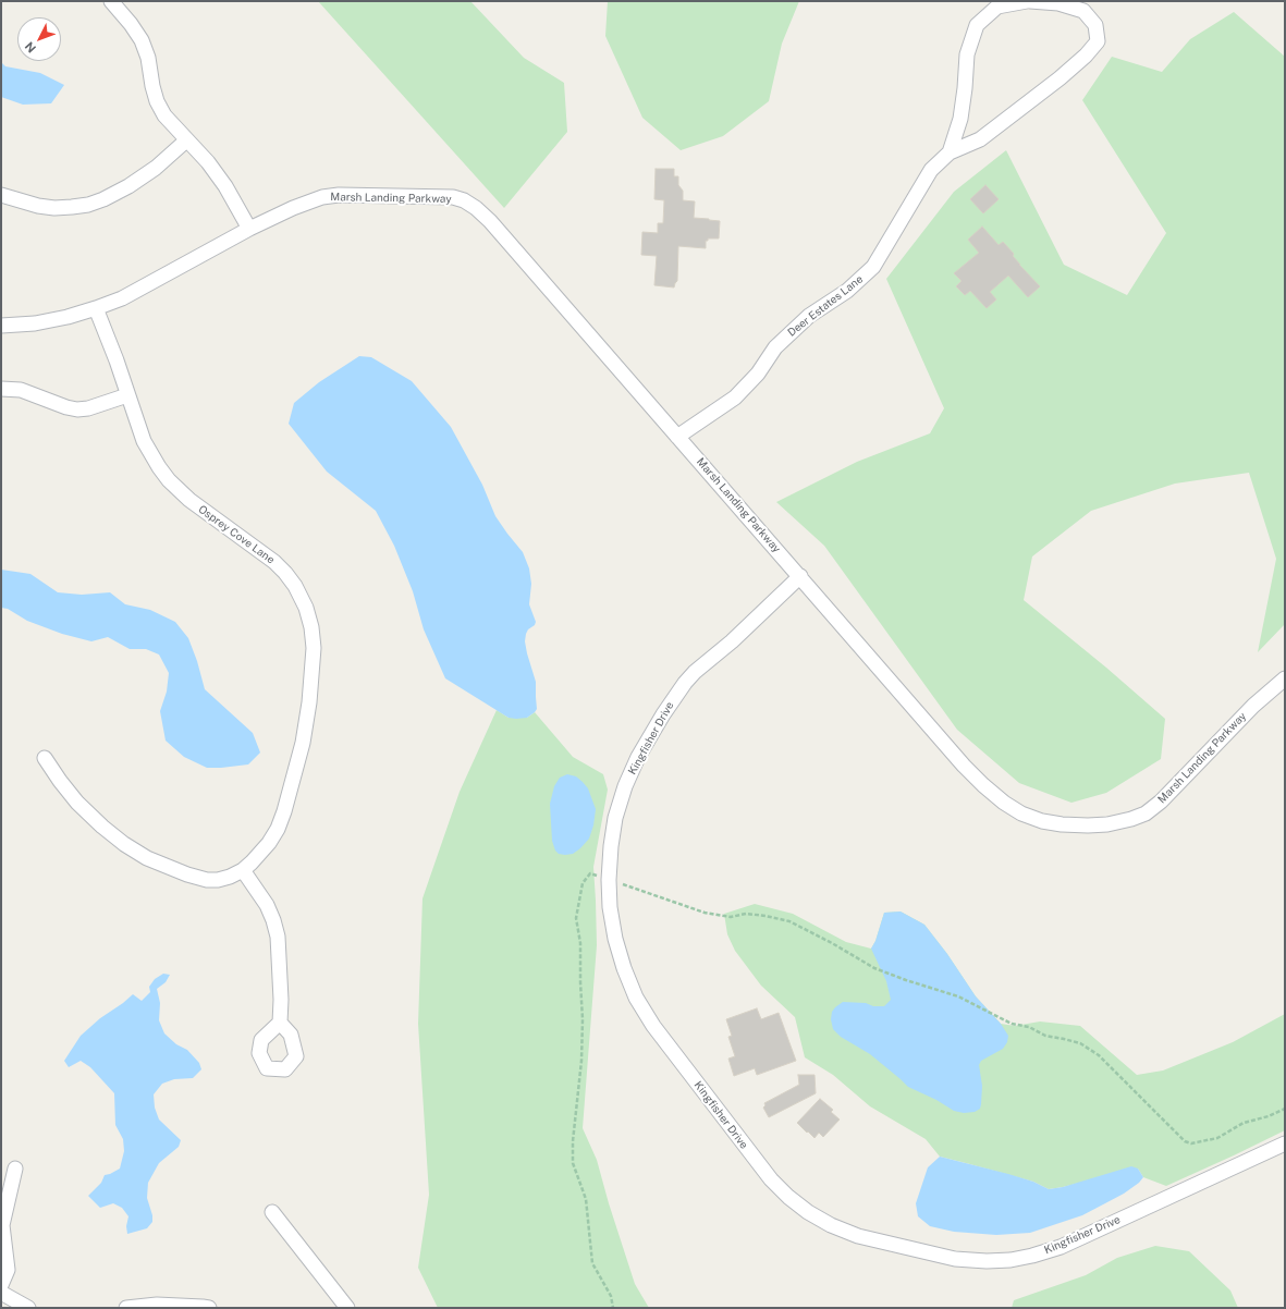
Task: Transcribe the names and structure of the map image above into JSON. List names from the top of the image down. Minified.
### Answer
{"streets":{"street":["Marsh Landing Parkway","Deer Estates Lane","Osprey Cove Lane","Kingfisher Drive"]},"crossings":[["Marsh Landing Parkway","Deer Estates Lane"],["Marsh Landing Parkway","Kingfisher Drive"]],"north":"bottom left"}
